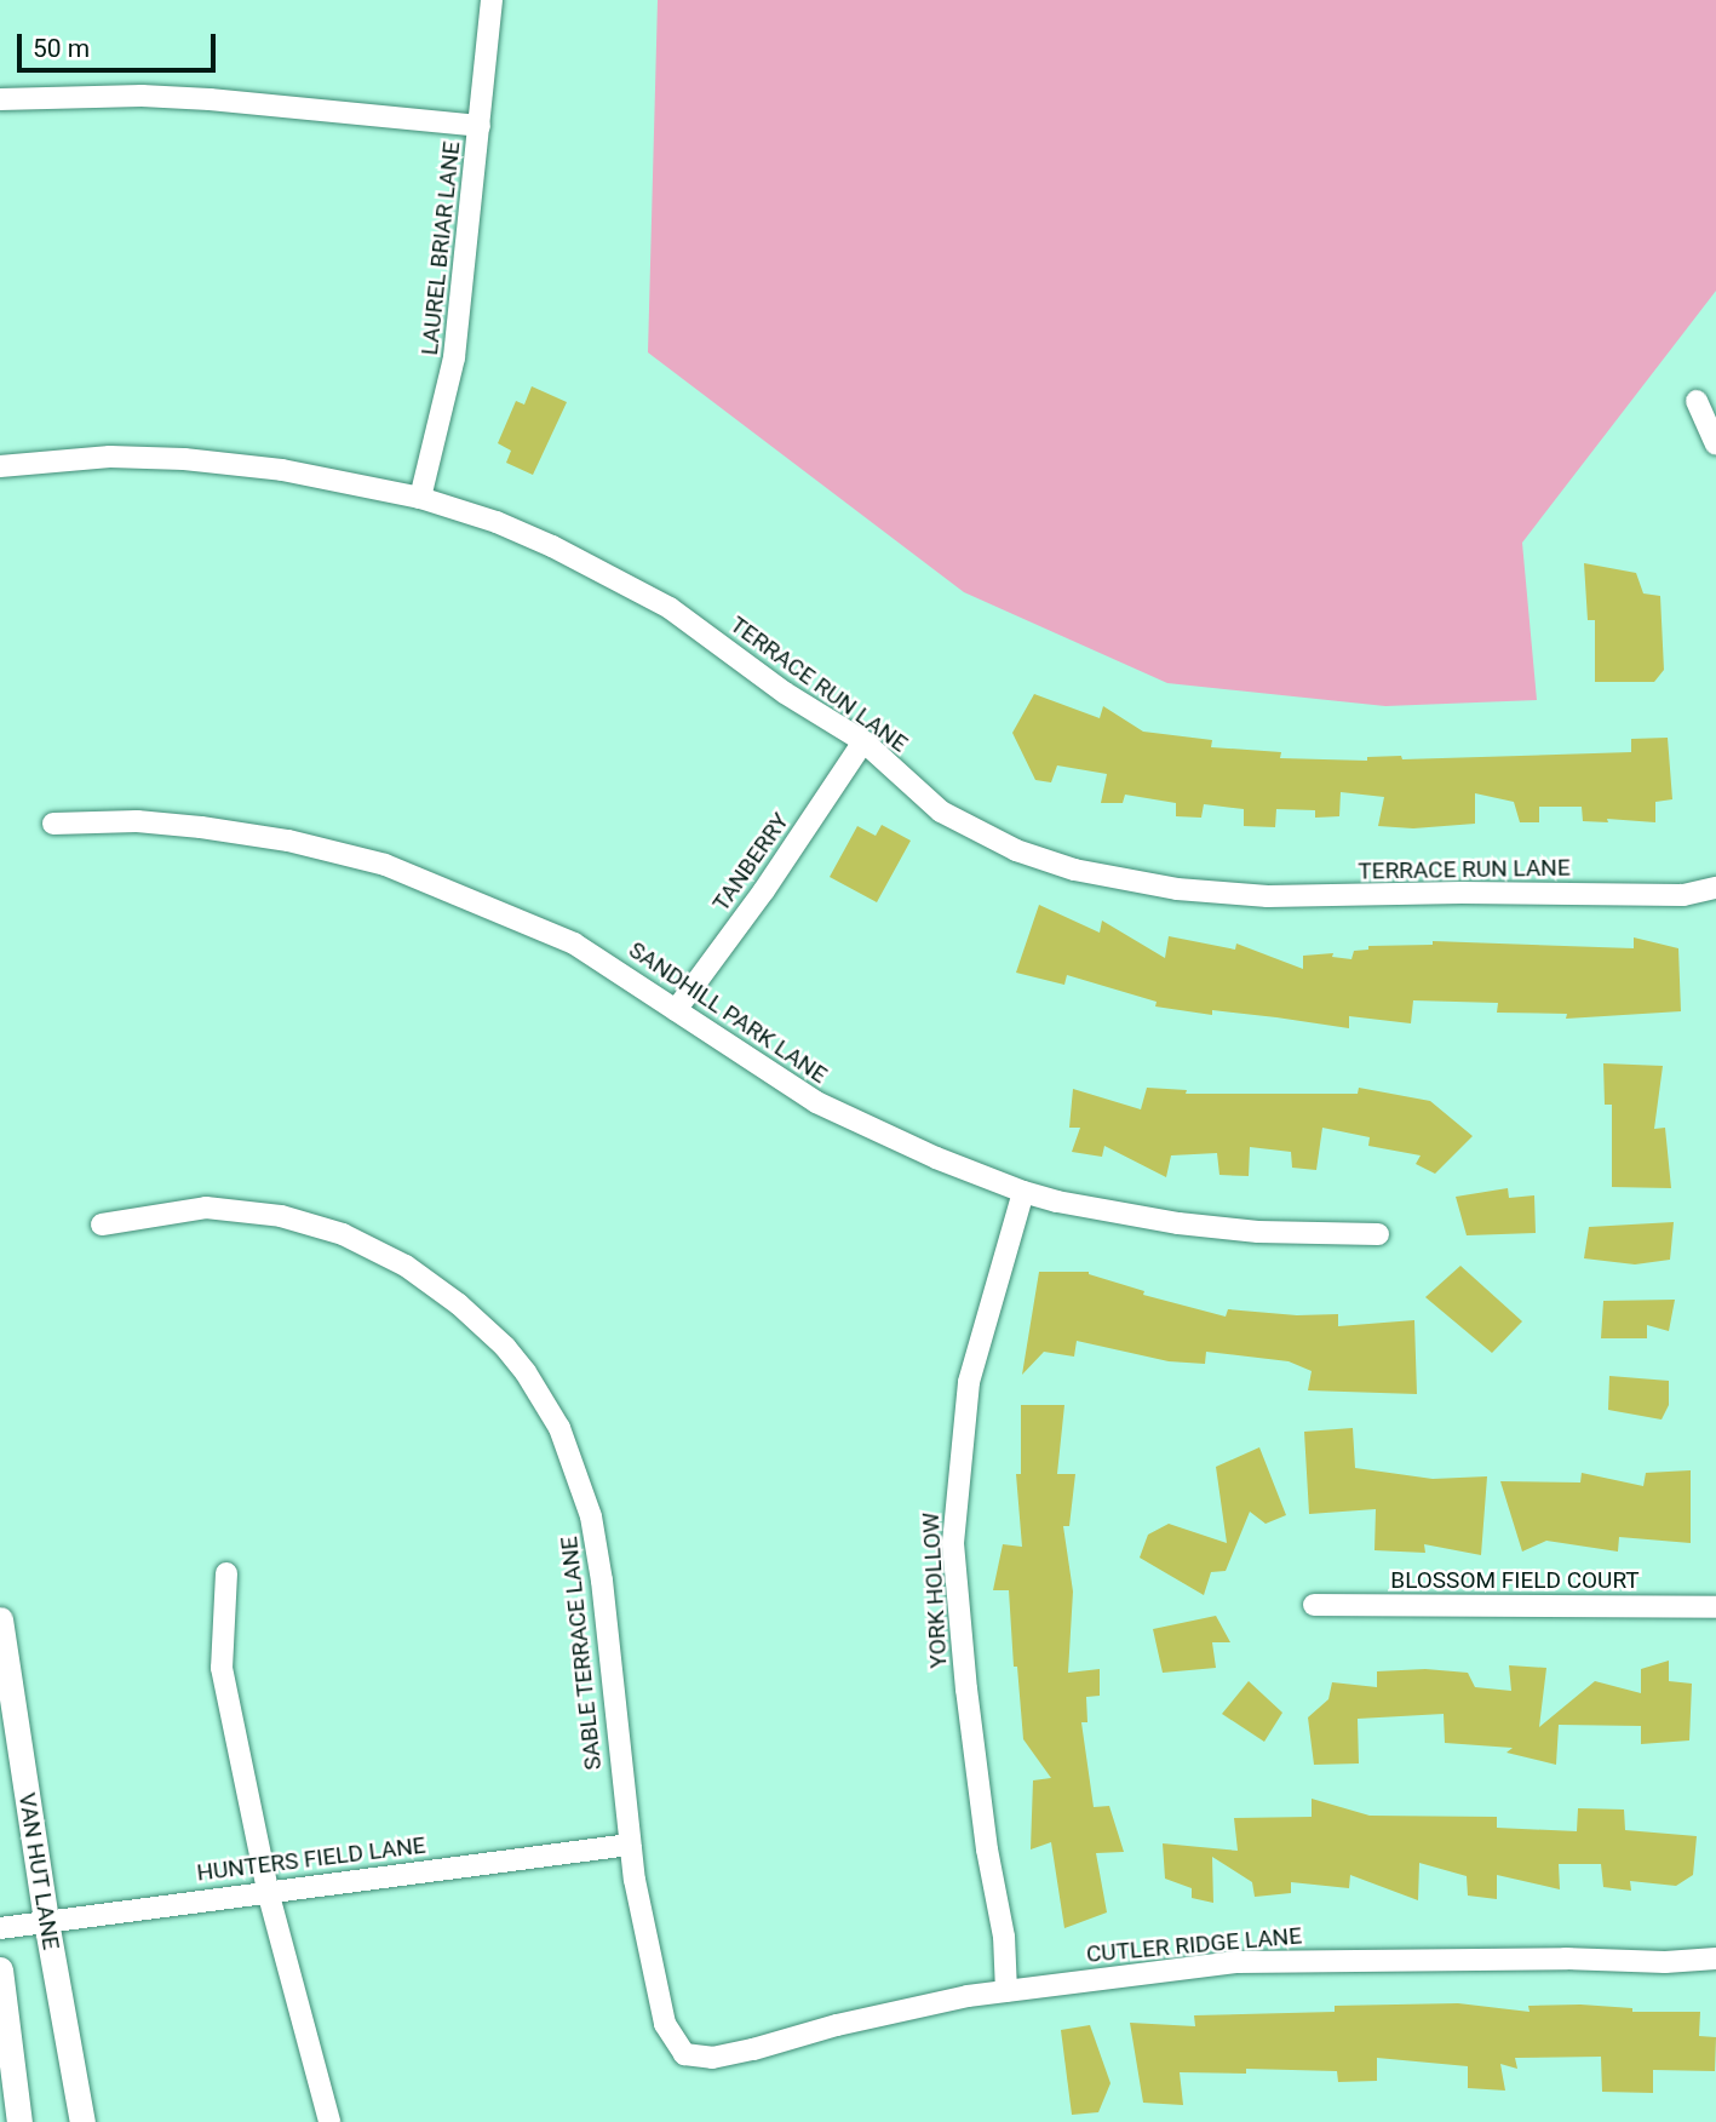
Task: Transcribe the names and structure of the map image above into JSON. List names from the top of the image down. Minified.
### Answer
{"streets":{"street":["LAUREL BRIAR LANE","TERRACE RUN LANE","TANBERRY","SANDHILL PARK LANE","BLOSSOM FIELD COURT","YORK HOLLOW","SABLE TERRACE LANE","HUNTERS FIELD LANE","VAN HUT LANE","CUTLER RIDGE LANE"]},"crossings":[["LAUREL BRIAR LANE","TERRACE RUN LANE"],["TERRACE RUN LANE","TANBERRY"],["TANBERRY","SANDHILL PARK LANE"],["SANDHILL PARK LANE","YORK HOLLOW"],["YORK HOLLOW","CUTLER RIDGE LANE"],["SABLE TERRACE LANE","HUNTERS FIELD LANE"],["SABLE TERRACE LANE","CUTLER RIDGE LANE"],["HUNTERS FIELD LANE","VAN HUT LANE"]],"scale_bar":"50 m"}
